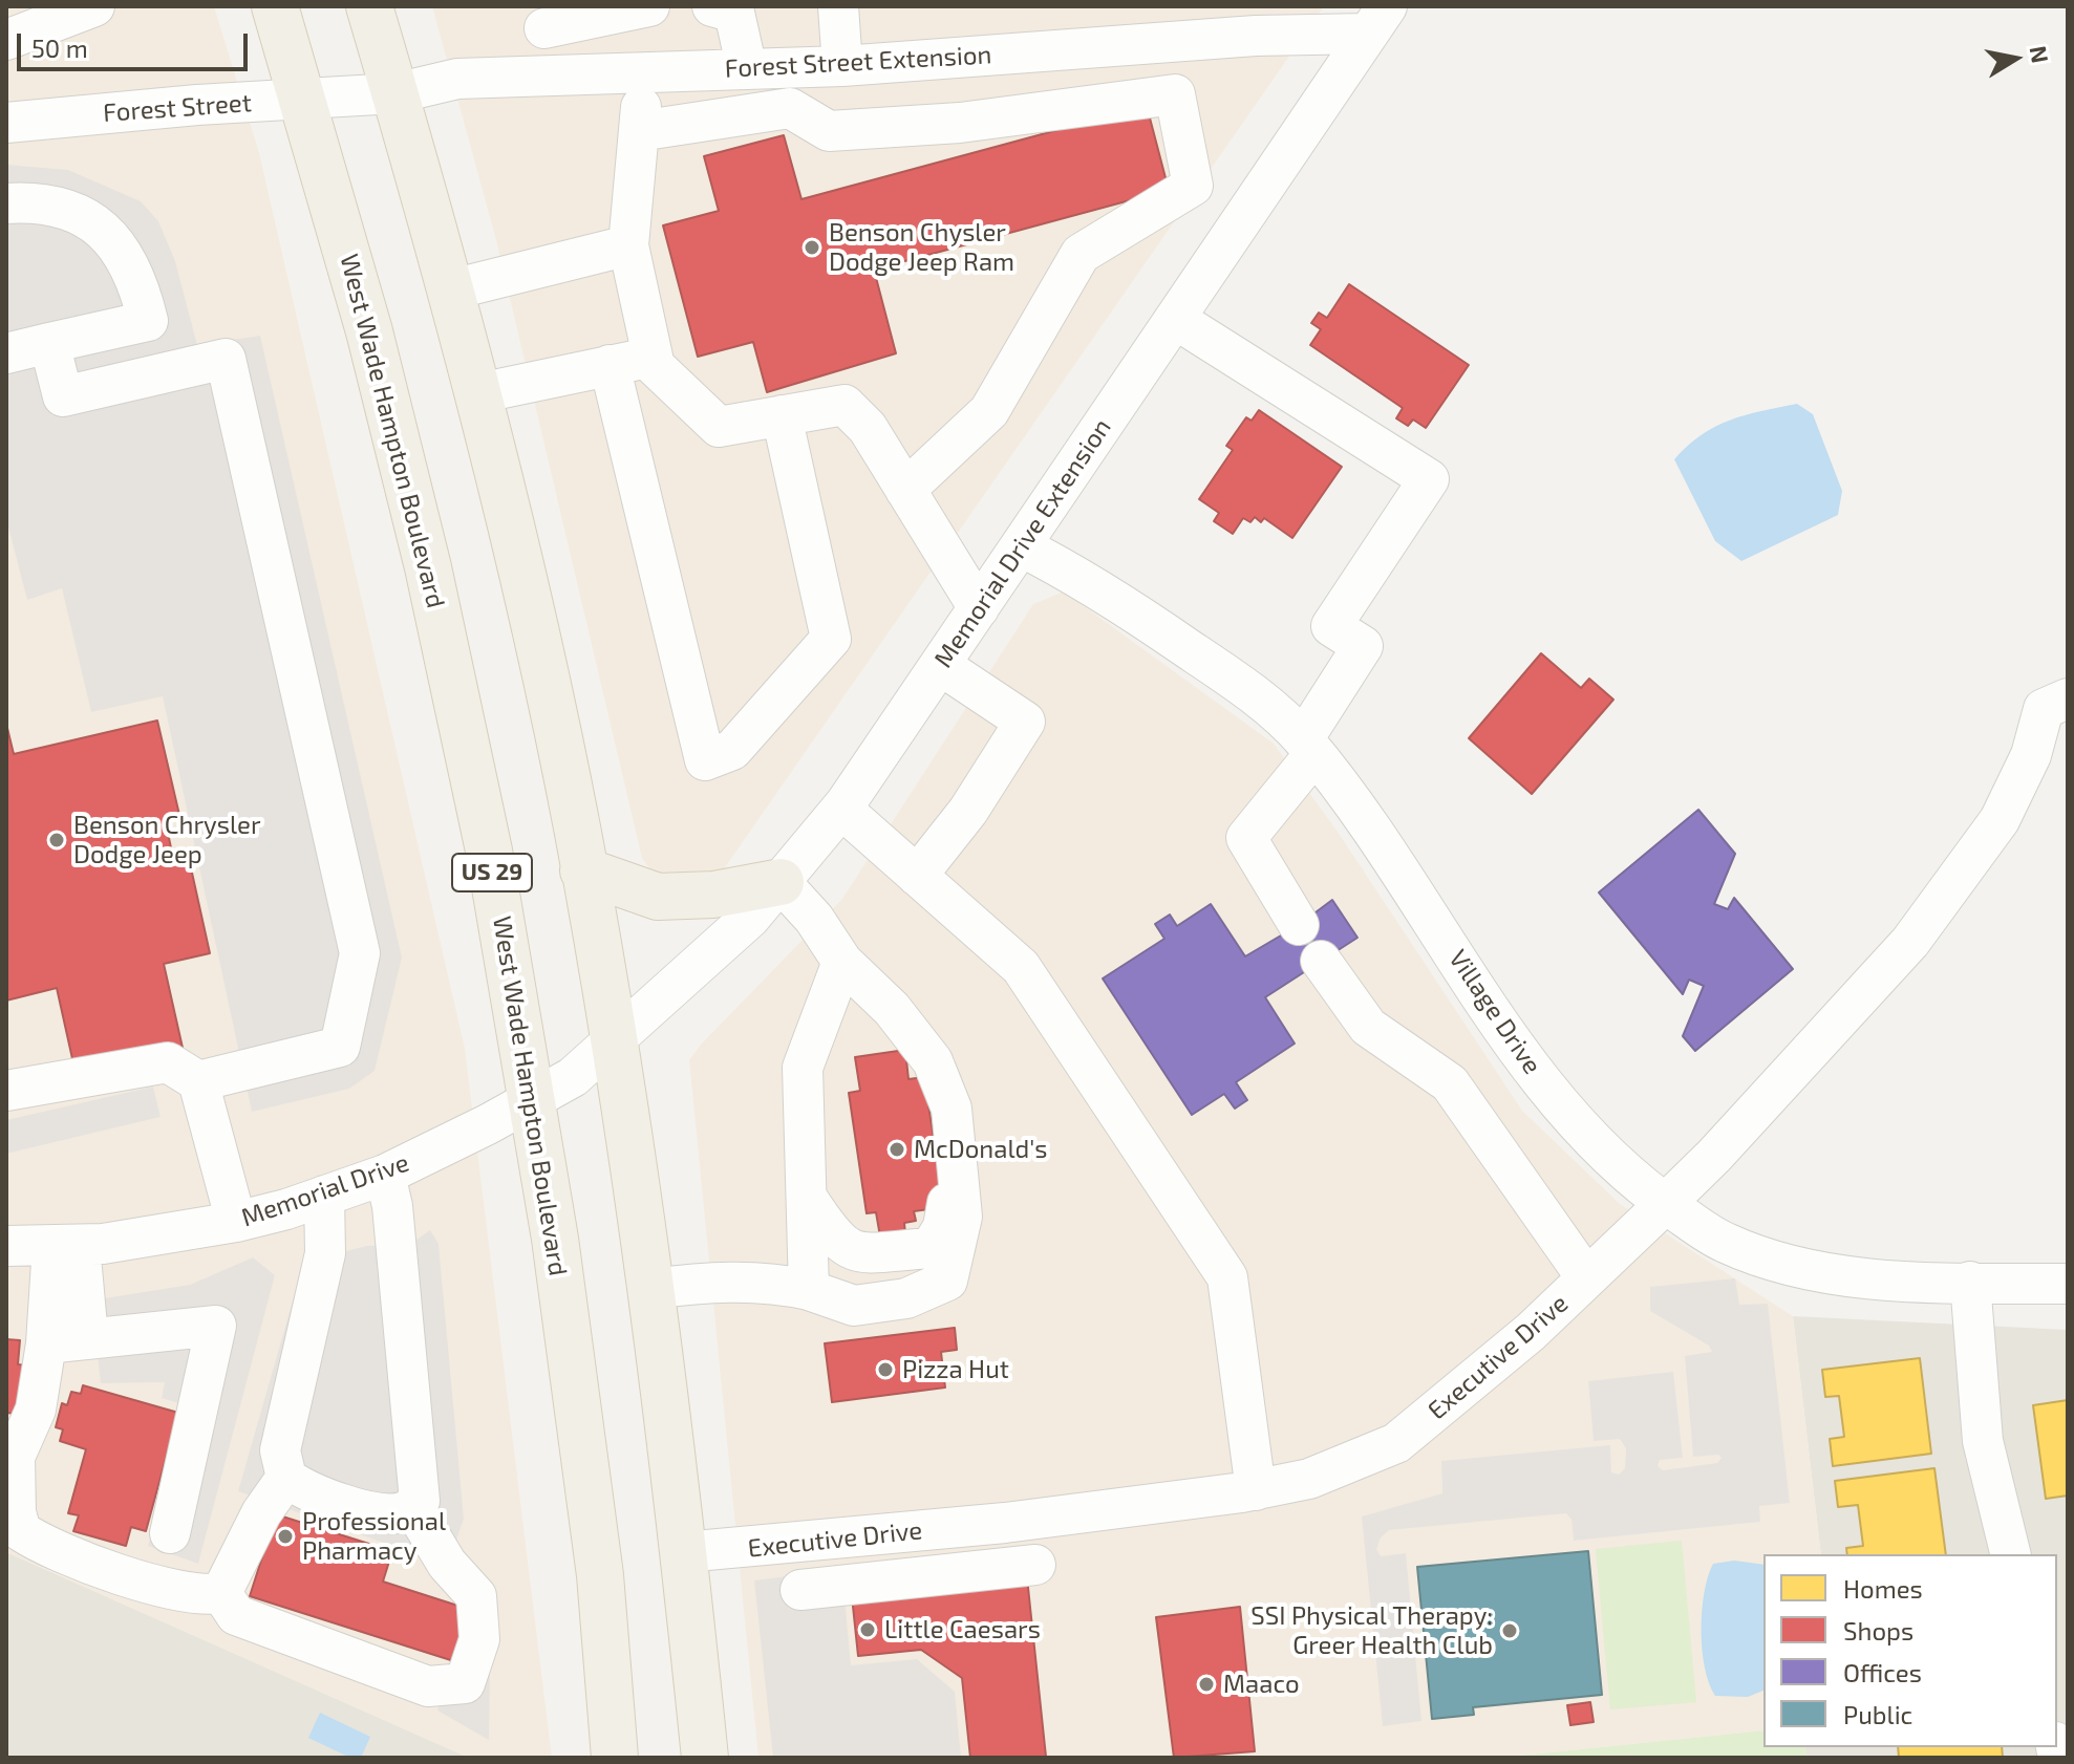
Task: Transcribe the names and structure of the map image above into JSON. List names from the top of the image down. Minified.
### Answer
{"streets":{"main road":["West Wade Hampton Boulevard","US 29"],"street":["Forest Street Extension","Forest Street","Memorial Drive Extension","Village Drive","Memorial Drive","Executive Drive"]},"crossings":[["Forest Street Extension","Forest Street"],["Forest Street Extension","Memorial Drive Extension"],["Forest Street","West Wade Hampton Boulevard"],["West Wade Hampton Boulevard","Memorial Drive"],["Memorial Drive Extension","Village Drive"],["Memorial Drive Extension","Memorial Drive"],["Village Drive","Executive Drive"]],"places":["Benson Chysler Dodge Jeep Ram","Benson Chrysler Dodge Jeep","McDonald's","Pizza Hut","Professional Pharmacy","Little Caesars","SSI Physical Therapy: Greer Health Club","Maaco"],"legend":["Homes","Shops","Offices","Public"],"scale_bar":"50 m","north":"right"}
